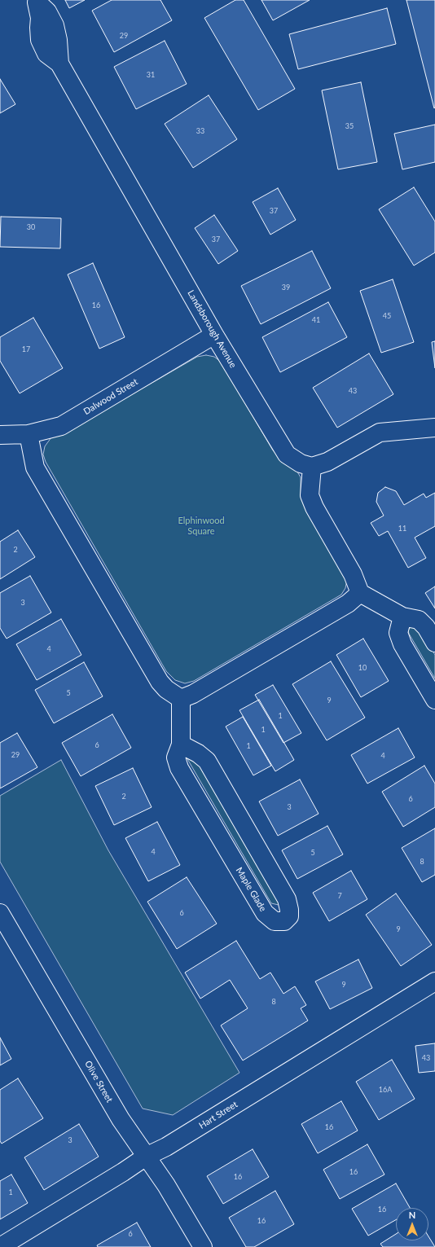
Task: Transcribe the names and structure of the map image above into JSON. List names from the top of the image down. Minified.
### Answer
{"streets":{"street":["Landsborough Avenue","Dalwood Street","Maple Glade","Olive Street","Hart Street"]},"crossings":[["Landsborough Avenue","Dalwood Street"],["Olive Street","Hart Street"]],"parks":["Elphinwood Square"],"house_numbers":["29","31","35","33","37","30","37","39","16","45","41","17","43","11","2","3","4","10","5","9","1","1","6","1","29","4","2","6","3","4","5","8","7","6","9","9","8","43","16A","16","3","16","16","1","16","16","6"],"north":"top"}
